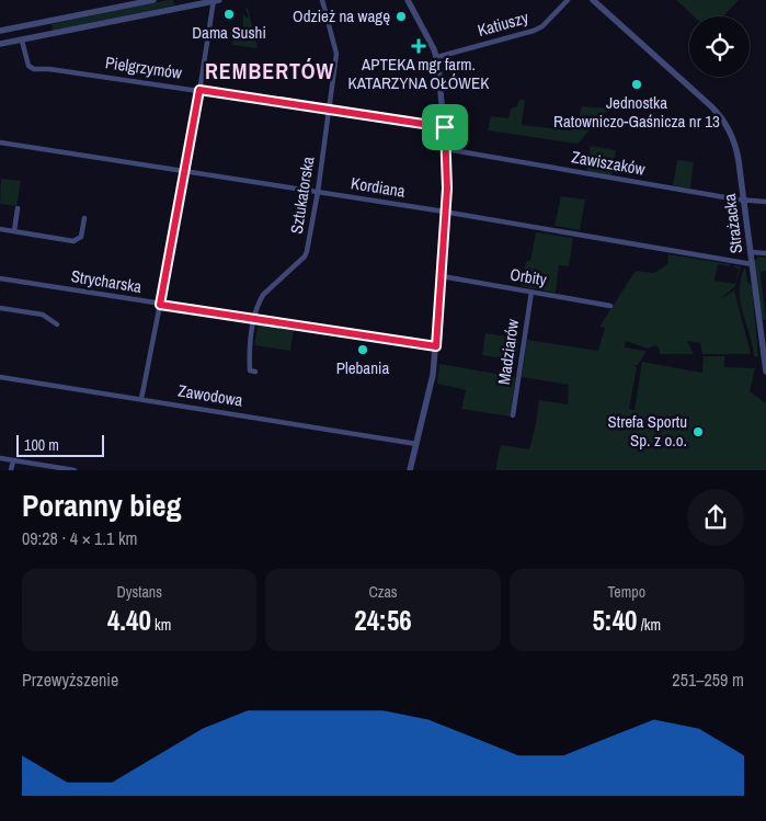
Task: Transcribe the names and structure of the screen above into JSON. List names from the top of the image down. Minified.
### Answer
{"streets":{"street":["Katiuszy","Pielgrzymów","Zawiszaków","Kordiana","Sztukatorska","Strażacka","Orbity","Strycharska","Madziarów","Zawodowa"]},"crossings":[["Pielgrzymów","Sztukatorska"],["Zawiszaków","Strażacka"],["Kordiana","Sztukatorska"],["Kordiana","Strażacka"],["Sztukatorska","Strycharska"],["Orbity","Madziarów"]],"districts":["REMBERTÓW"],"places":{"other":["Dama Sushi","Odzież na wagę","Jednostka Ratowniczo-Gaśnicza nr 13","Plebania","Strefa Sportu Sp. z o.o."],"health":["APTEKA mgr farm. KATARZYNA OŁÓWEK"]},"scale_bar":"100 m","page":{"scale":"100 m","heading":["Poranny bieg","09:28 · 4 × 1.1 km"],"stats":[["Dystans","4.40 km"],["Czas","24:56"],["Tempo","5:40 /km"]],"chart":["Przewyższenie","251–259 m"]}}
